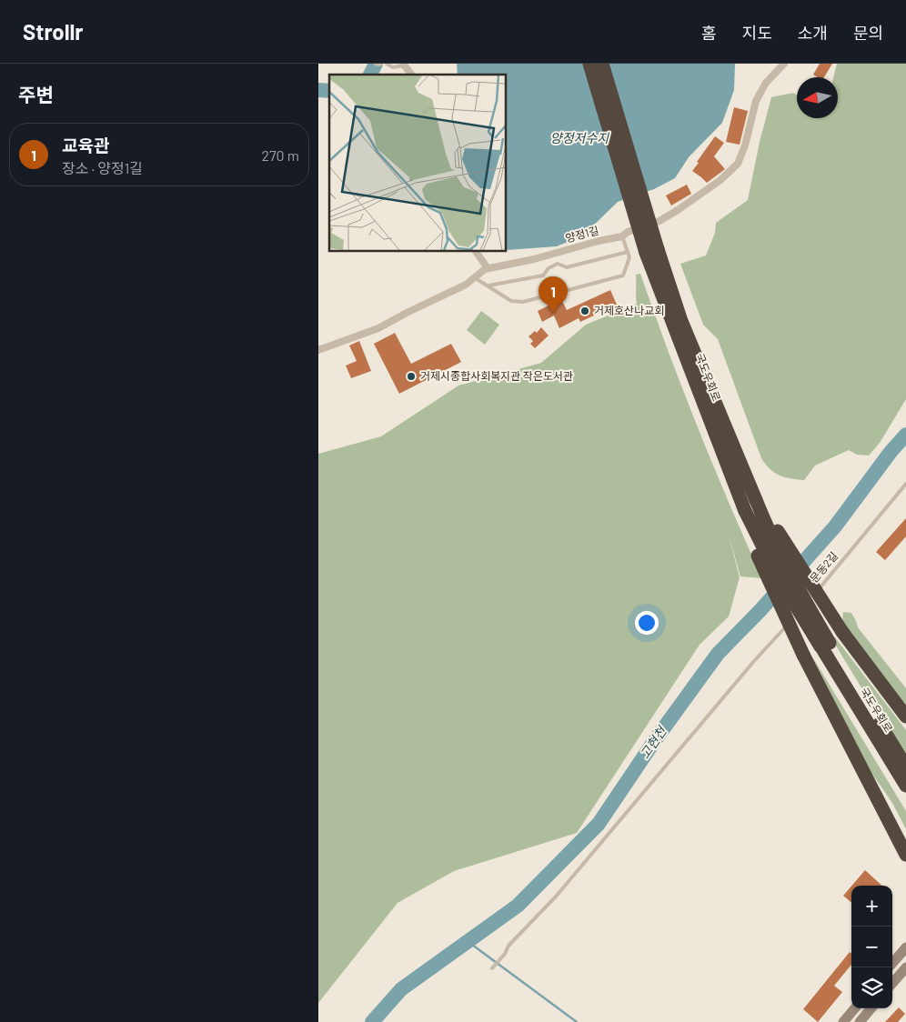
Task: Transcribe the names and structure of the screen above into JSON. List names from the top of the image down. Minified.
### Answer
{"streets":{"highway":["국도우회로"],"street":["양정1길"],"lane":["문동2길"]},"water":["양정저수지","고현천"],"places":["거제호산나교회","거제시종합사회복지관 작은도서관"],"north":"left","page":{"header":"Strollr","nav":["홈","지도","소개","문의"],"heading":"주변","list":[{"mark":"1","name":"교육관","note":"장소 · 양정1길","value":"270 m"}],"pins":"1","map_buttons":["+","−"]}}
